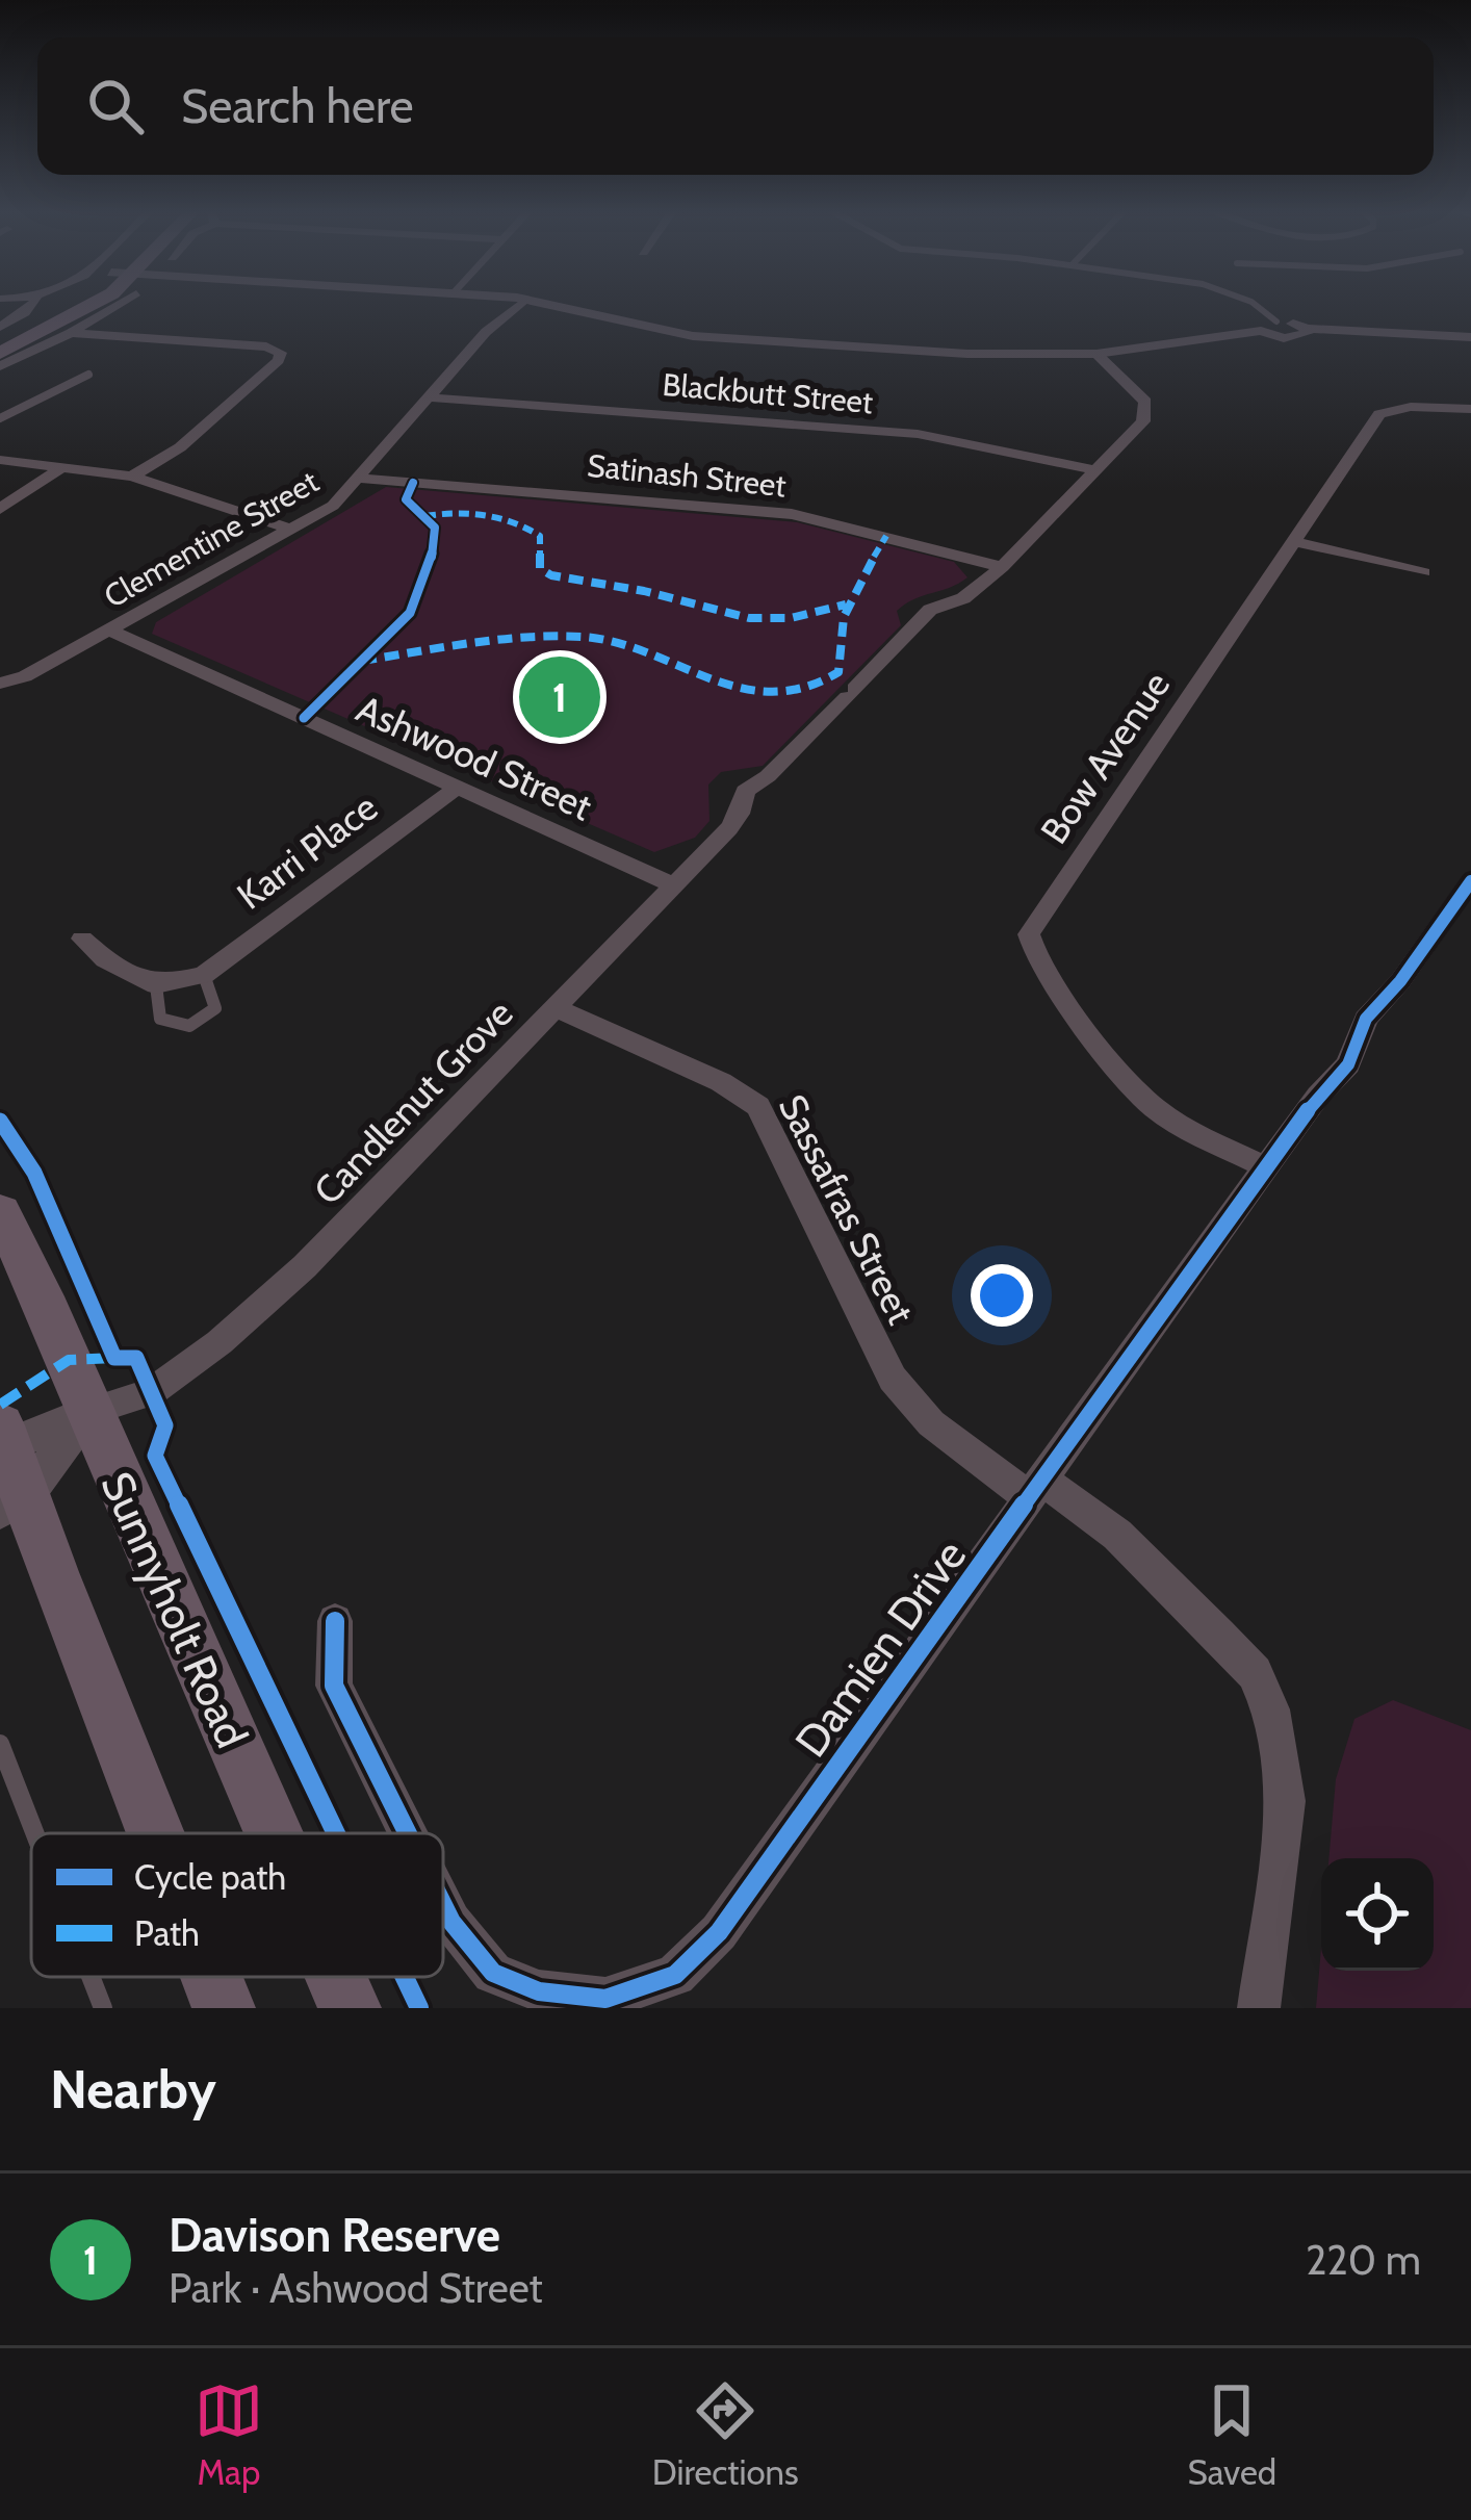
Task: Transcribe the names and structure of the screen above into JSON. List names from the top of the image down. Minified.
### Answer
{"streets":{"main road":["Sunnyholt Road"],"street":["Blackbutt Street","Satinash Street","Clementine Street","Ashwood Street","Bow Avenue","Karri Place","Candlenut Grove","Sassafras Street","Damien Drive"]},"crossings":[["Blackbutt Street","Clementine Street"],["Satinash Street","Clementine Street"],["Satinash Street","Candlenut Grove"],["Clementine Street","Ashwood Street"],["Ashwood Street","Karri Place"],["Ashwood Street","Candlenut Grove"],["Bow Avenue","Damien Drive"],["Candlenut Grove","Sassafras Street"],["Candlenut Grove","Sunnyholt Road"],["Sassafras Street","Damien Drive"]],"legend":["Cycle path","Path"],"page":{"search":"Search here","pins":"1","heading":"Nearby","list":[{"mark":"1","name":"Davison Reserve","note":"Park · Ashwood Street","value":"220 m"}],"nav":["Map","Directions","Saved"]}}
